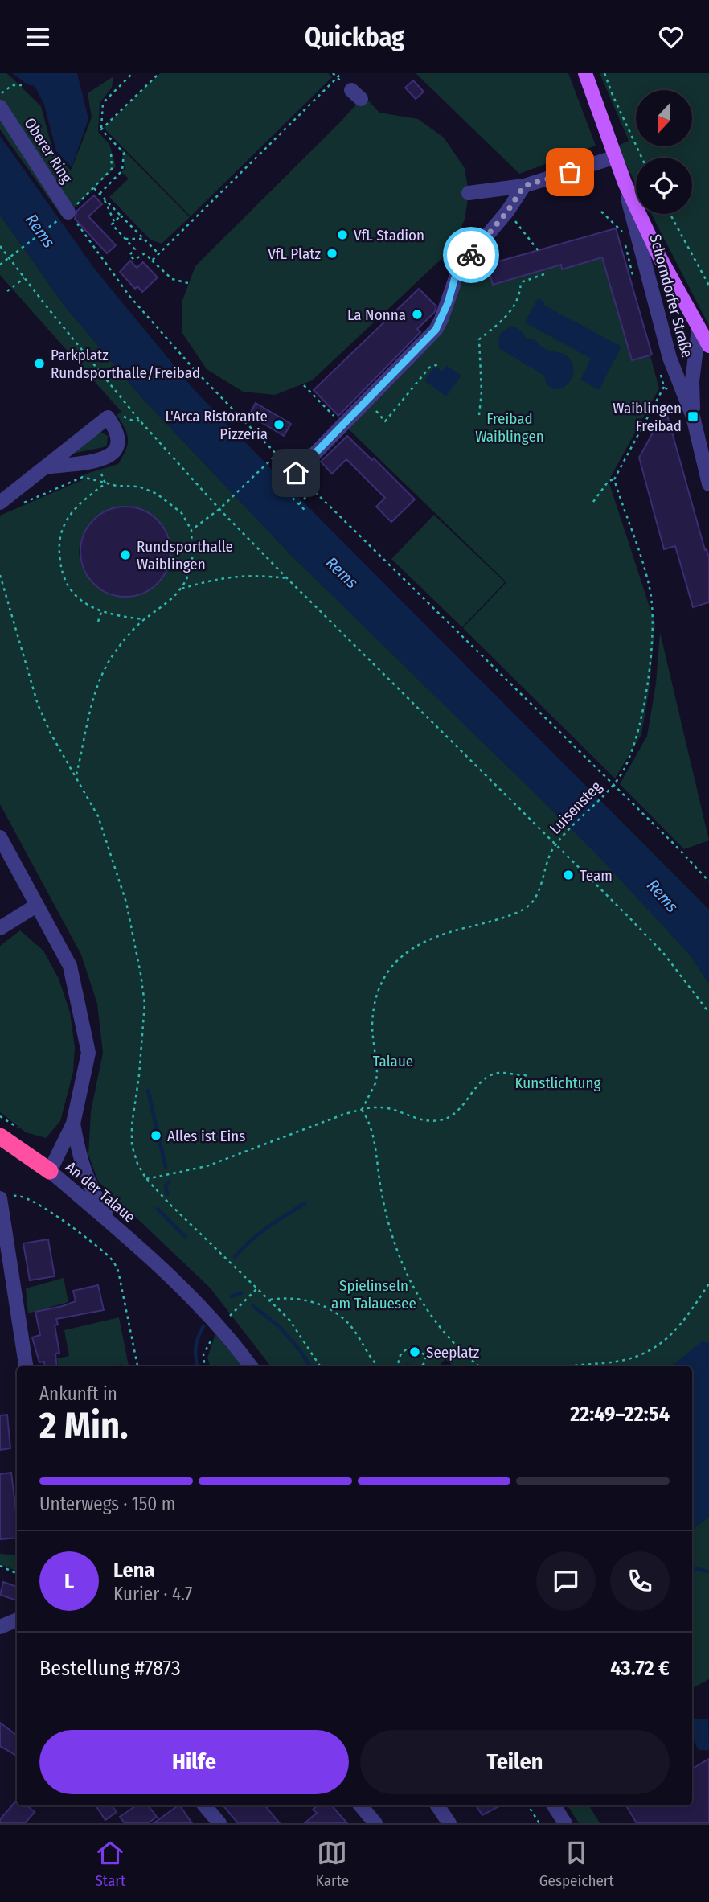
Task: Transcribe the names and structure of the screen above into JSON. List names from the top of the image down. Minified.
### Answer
{"streets":{"main road":["Schorndorfer Straße"],"street":["Oberer Ring","An der Talaue"],"path":["Luisensteg"]},"water":["Rems"],"parks":["Freibad Waiblingen","Talaue","Kunstlichtung","Spielinseln am Talauesee"],"places":{"other":["VfL Stadion","VfL Platz","La Nonna","Parkplatz Rundsporthalle/Freibad","L'Arca Ristorante Pizzeria","Rundsporthalle Waiblingen","Team","Alles ist Eins","Seeplatz"],"transit":["Waiblingen Freibad"]},"north":"bottom","page":{"header":"Quickbag","heading":["2 Min.","Ankunft in","22:49–22:54"],"panel":["Lena","Kurier · 4.7","Bestellung #7873","43.72 €"],"bar":"Unterwegs · 150 m","round":"L","buttons":["Hilfe","Teilen"],"tabs":["Start","Karte","Gespeichert"]}}
